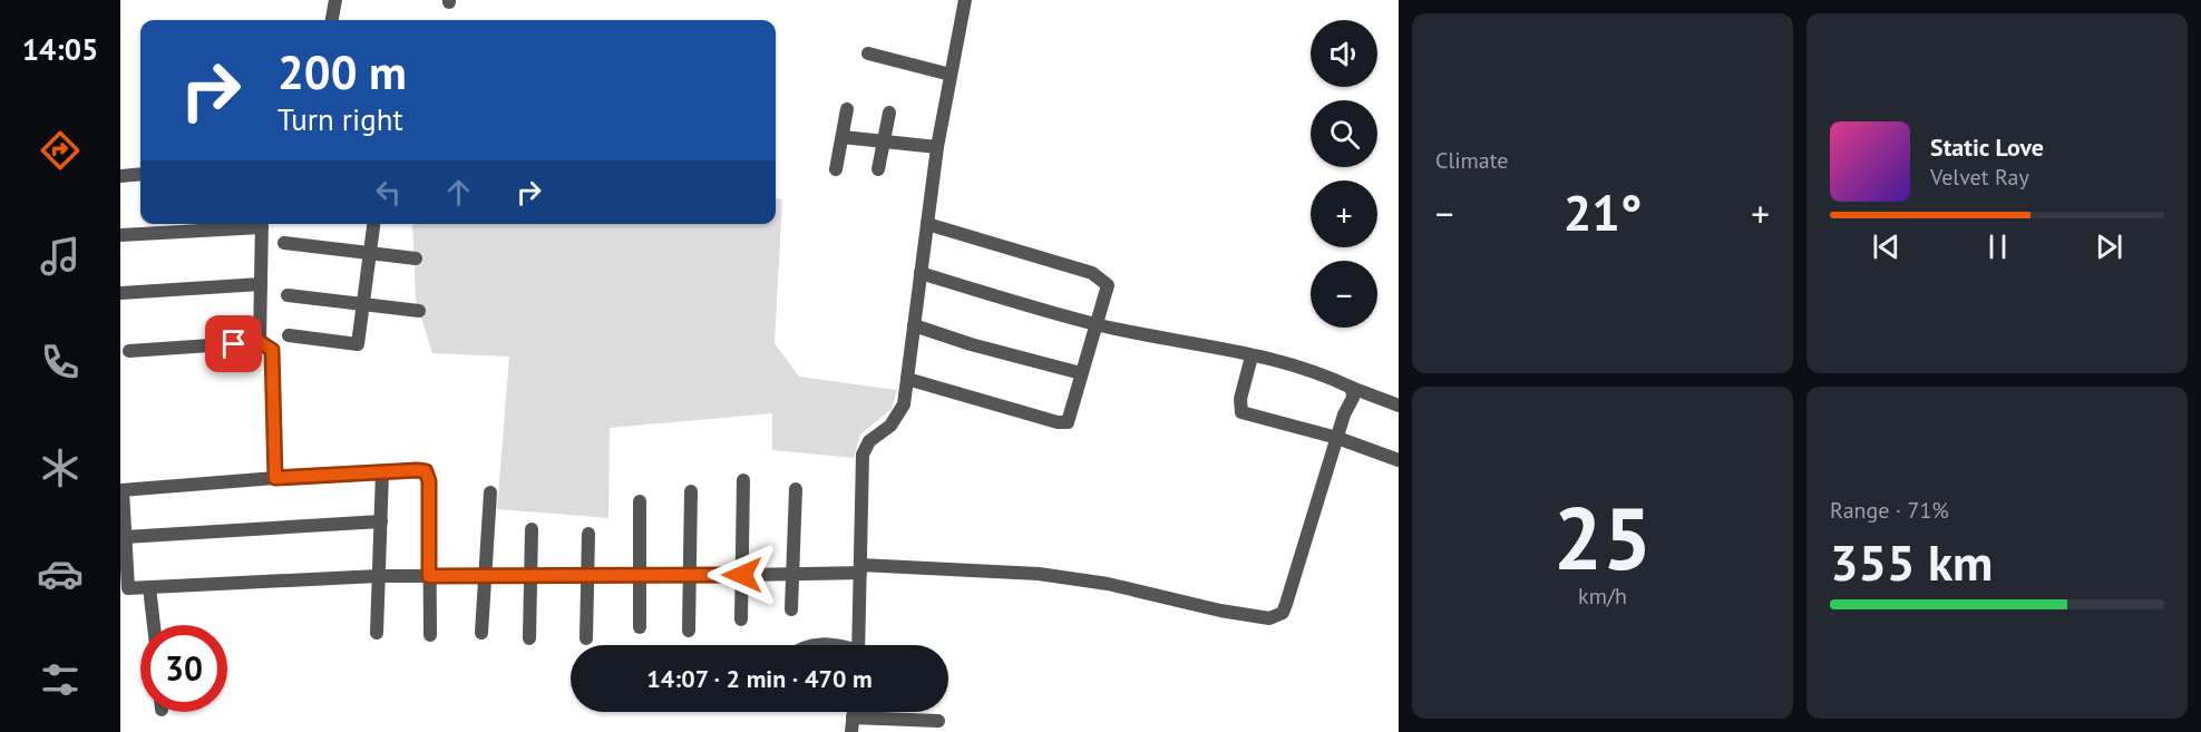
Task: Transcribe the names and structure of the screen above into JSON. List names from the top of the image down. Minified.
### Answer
{"page":{"tabs":"14:05","tile":["Climate",["25","km/h"],["Range · 71%","355 km"]],"map_buttons":["+","−"],"turn":["200 m","Turn right"],"song":["Static Love","Velvet Ray"],"heat":["−","21°","+"],"limit":"30","trip":"14:07 · 2 min · 470 m"}}
